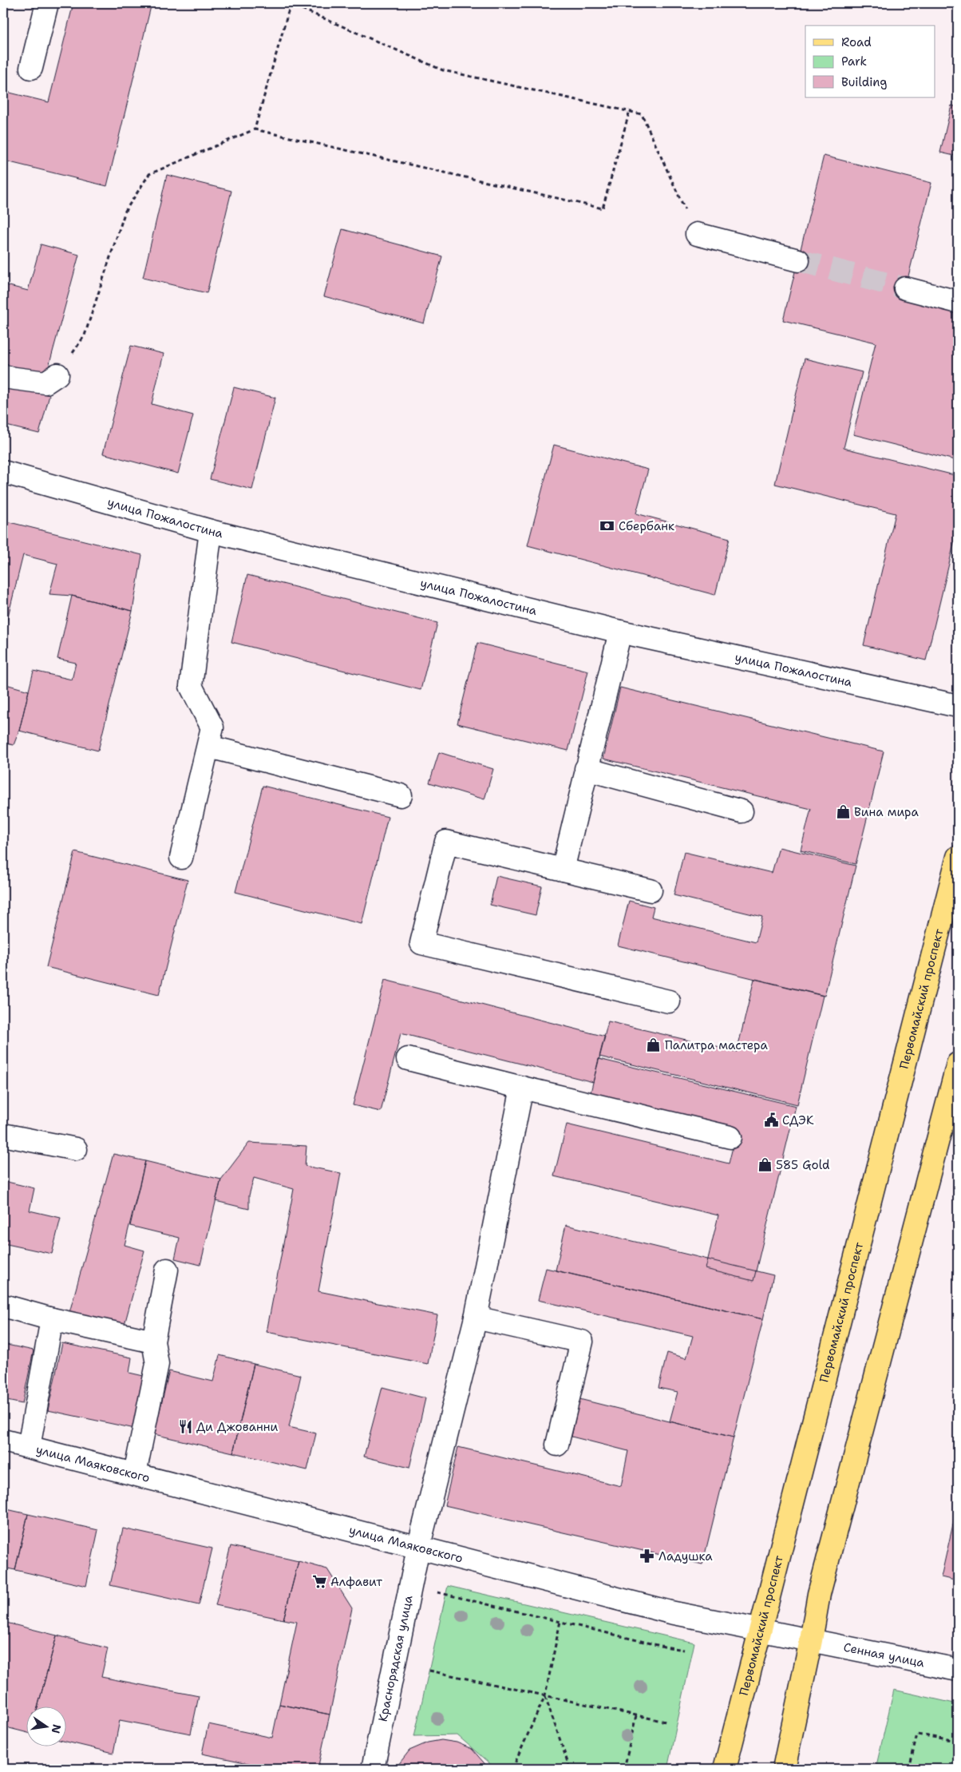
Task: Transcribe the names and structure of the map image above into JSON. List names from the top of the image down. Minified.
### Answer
{"streets":{"main road":["Первомайский проспект"],"street":["улица Пожалостина","улица Маяковского","Сенная улица","Краснорядская улица"]},"crossings":[["Первомайский проспект","улица Маяковского"],["улица Маяковского","Сенная улица"],["улица Маяковского","Краснорядская улица"]],"places":{"bank":["Сбербанк"],"shop":["Вина мира","Палитра мастера","585 Gold"],"public building":["СДЭК"],"restaurant":["Ди Джованни"],"pharmacy":["Ладушка"],"supermarket":["Алфавит"]},"legend":["Road","Park","Building"],"north":"right"}
